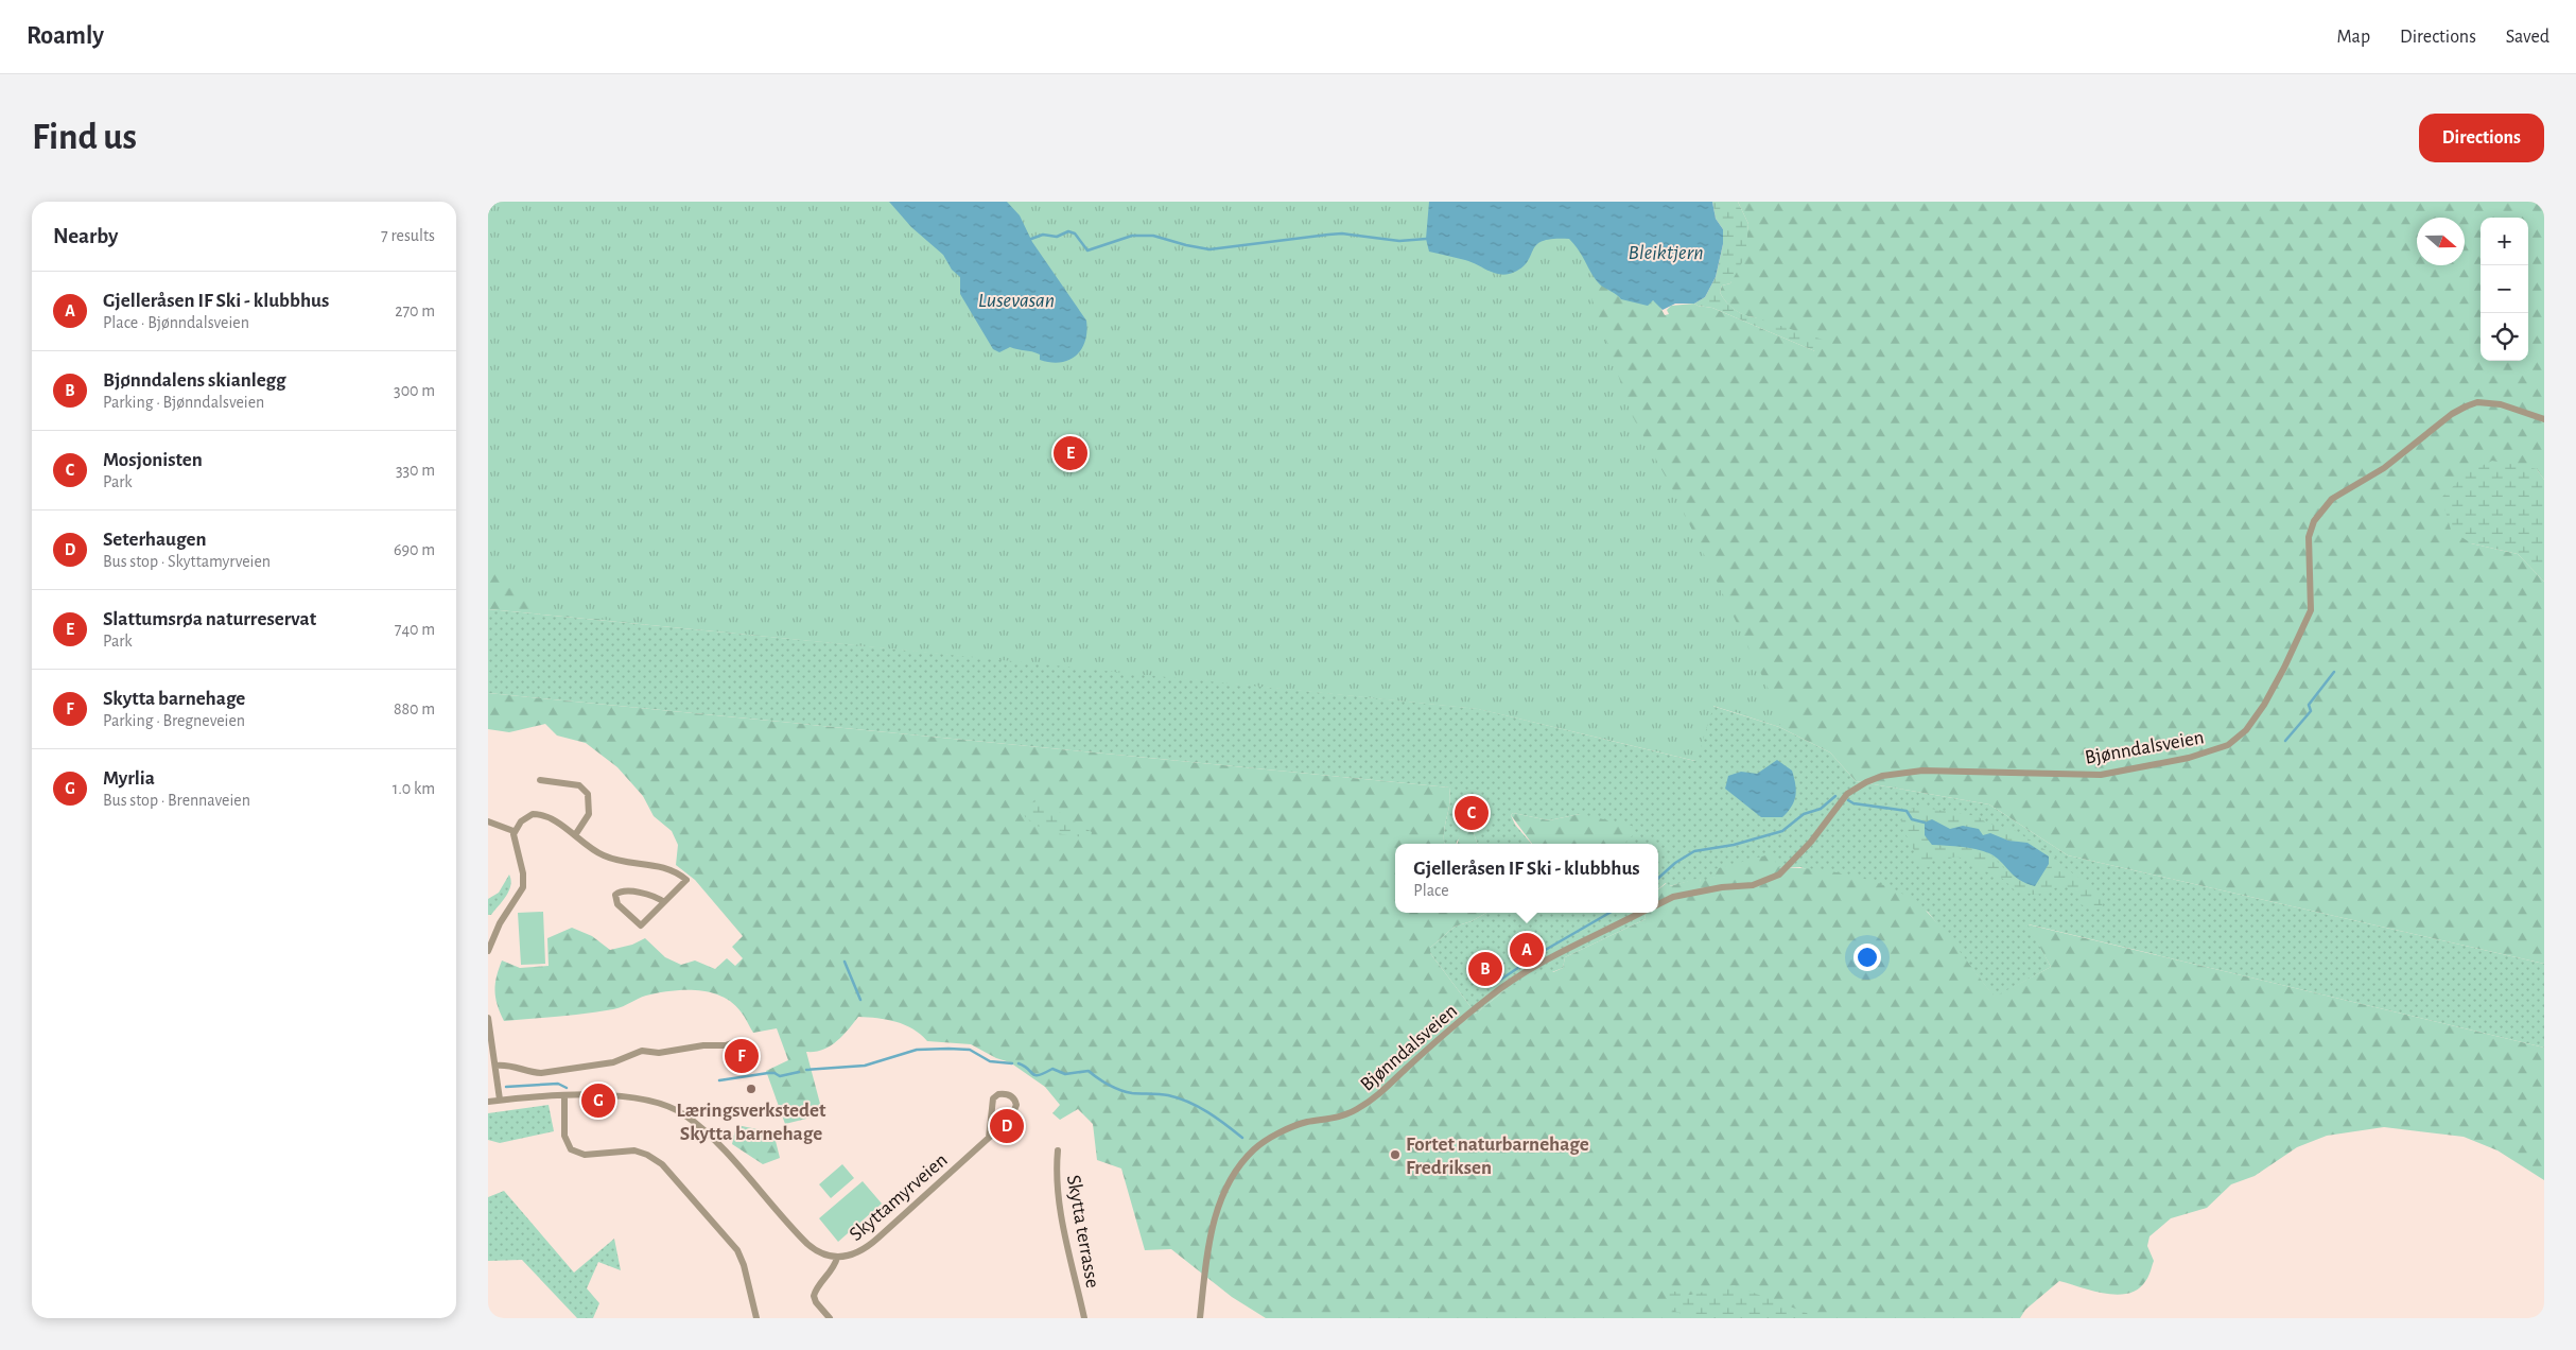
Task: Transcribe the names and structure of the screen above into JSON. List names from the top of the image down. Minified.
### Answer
{"streets":{"street":["Bjønndalsveien","Skyttamyrveien","Skytta terrasse"]},"water":["Bleiktjern","Lusevasan"],"places":["Læringsverkstedet Skytta barnehage","Fortet naturbarnehage Fredriksen"],"north":"right","page":{"header":"Roamly","nav":["Map","Directions","Saved"],"buttons":"Directions","title":"Find us","heading":["Nearby","7 results"],"map_buttons":["+","−"],"list":[{"mark":"A","name":"Gjelleråsen IF Ski - klubbhus","note":"Place · Bjønndalsveien","value":"270 m"},{"mark":"B","name":"Bjønndalens skianlegg","note":"Parking · Bjønndalsveien","value":"300 m"},{"mark":"C","name":"Mosjonisten","note":"Park","value":"330 m"},{"mark":"D","name":"Seterhaugen","note":"Bus stop · Skyttamyrveien","value":"690 m"},{"mark":"E","name":"Slattumsrøa naturreservat","note":"Park","value":"740 m"},{"mark":"F","name":"Skytta barnehage","note":"Parking · Bregneveien","value":"880 m"},{"mark":"G","name":"Myrlia","note":"Bus stop · Brennaveien","value":"1.0 km"}],"pins":["E","C","A","B","F","G","D"],"popup":["Gjelleråsen IF Ski - klubbhus","Place"]}}
